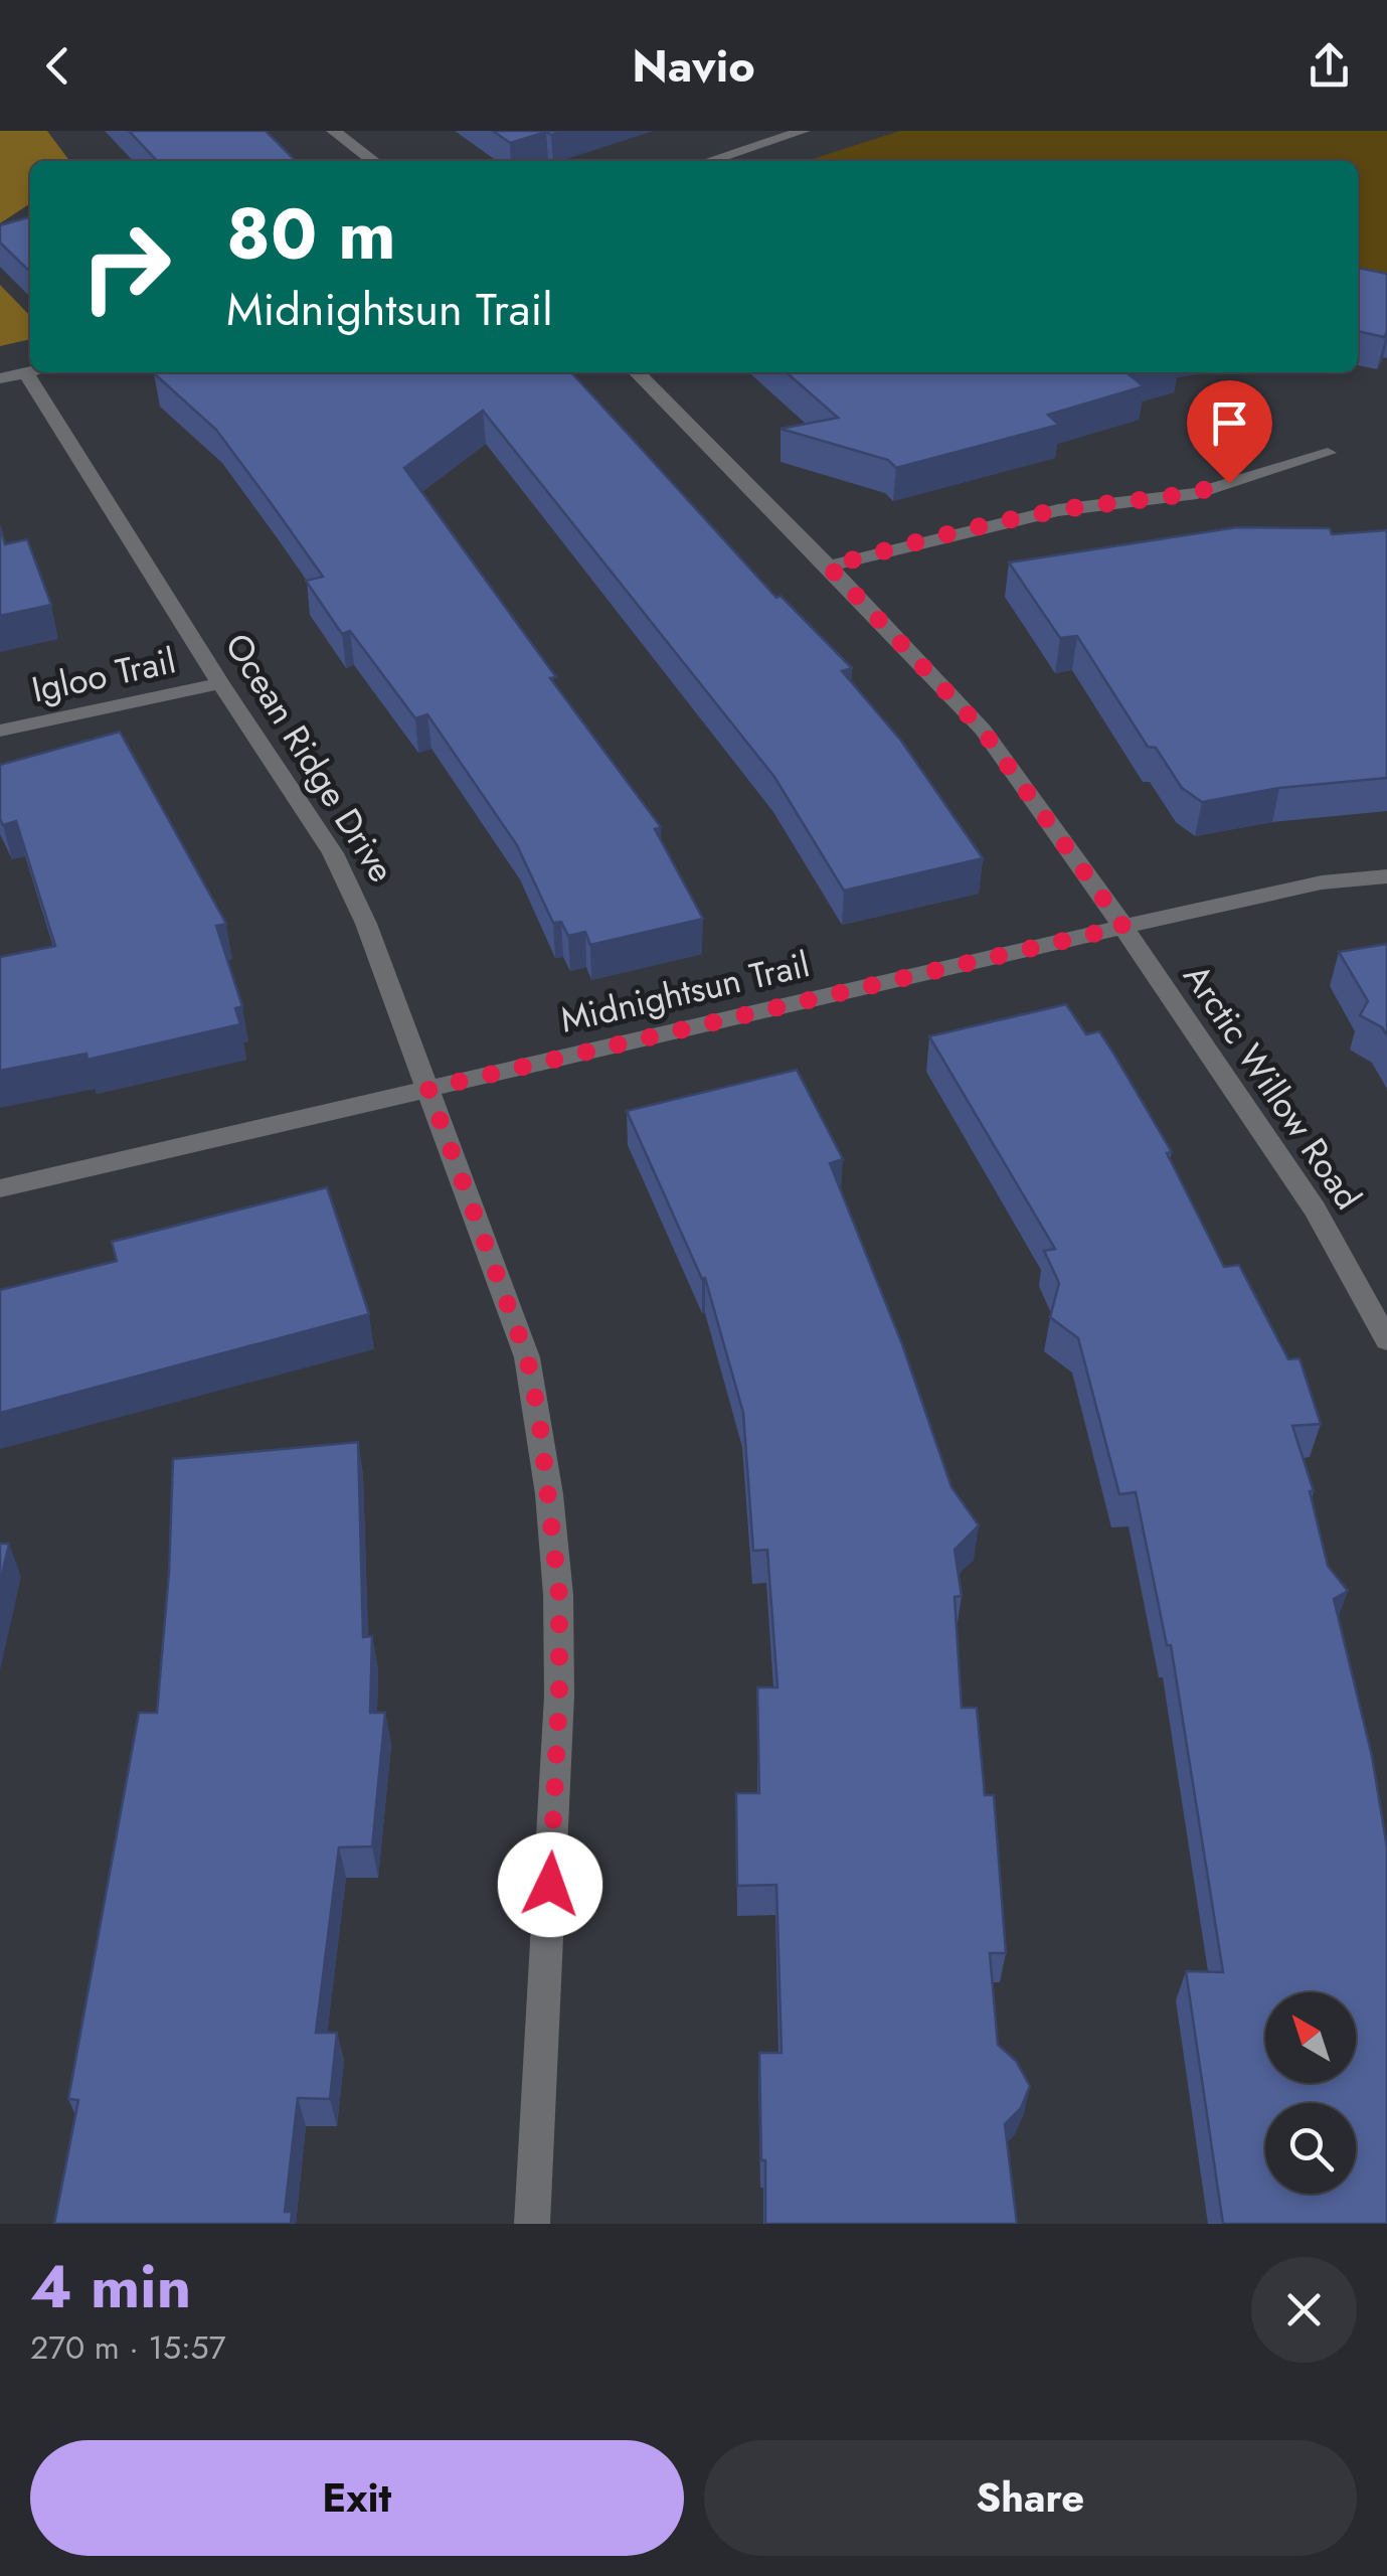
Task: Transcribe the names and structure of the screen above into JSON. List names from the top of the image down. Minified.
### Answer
{"streets":{"street":["Igloo Trail","Ocean Ridge Drive","Midnightsun Trail","Arctic Willow Road"]},"crossings":[["Igloo Trail","Ocean Ridge Drive"],["Ocean Ridge Drive","Midnightsun Trail"],["Midnightsun Trail","Arctic Willow Road"]],"north":"top left","page":{"header":"Navio","turn":["80 m","Midnightsun Trail"],"heading":["4 min","270 m · 15:57"],"buttons":["Exit","Share"]}}
